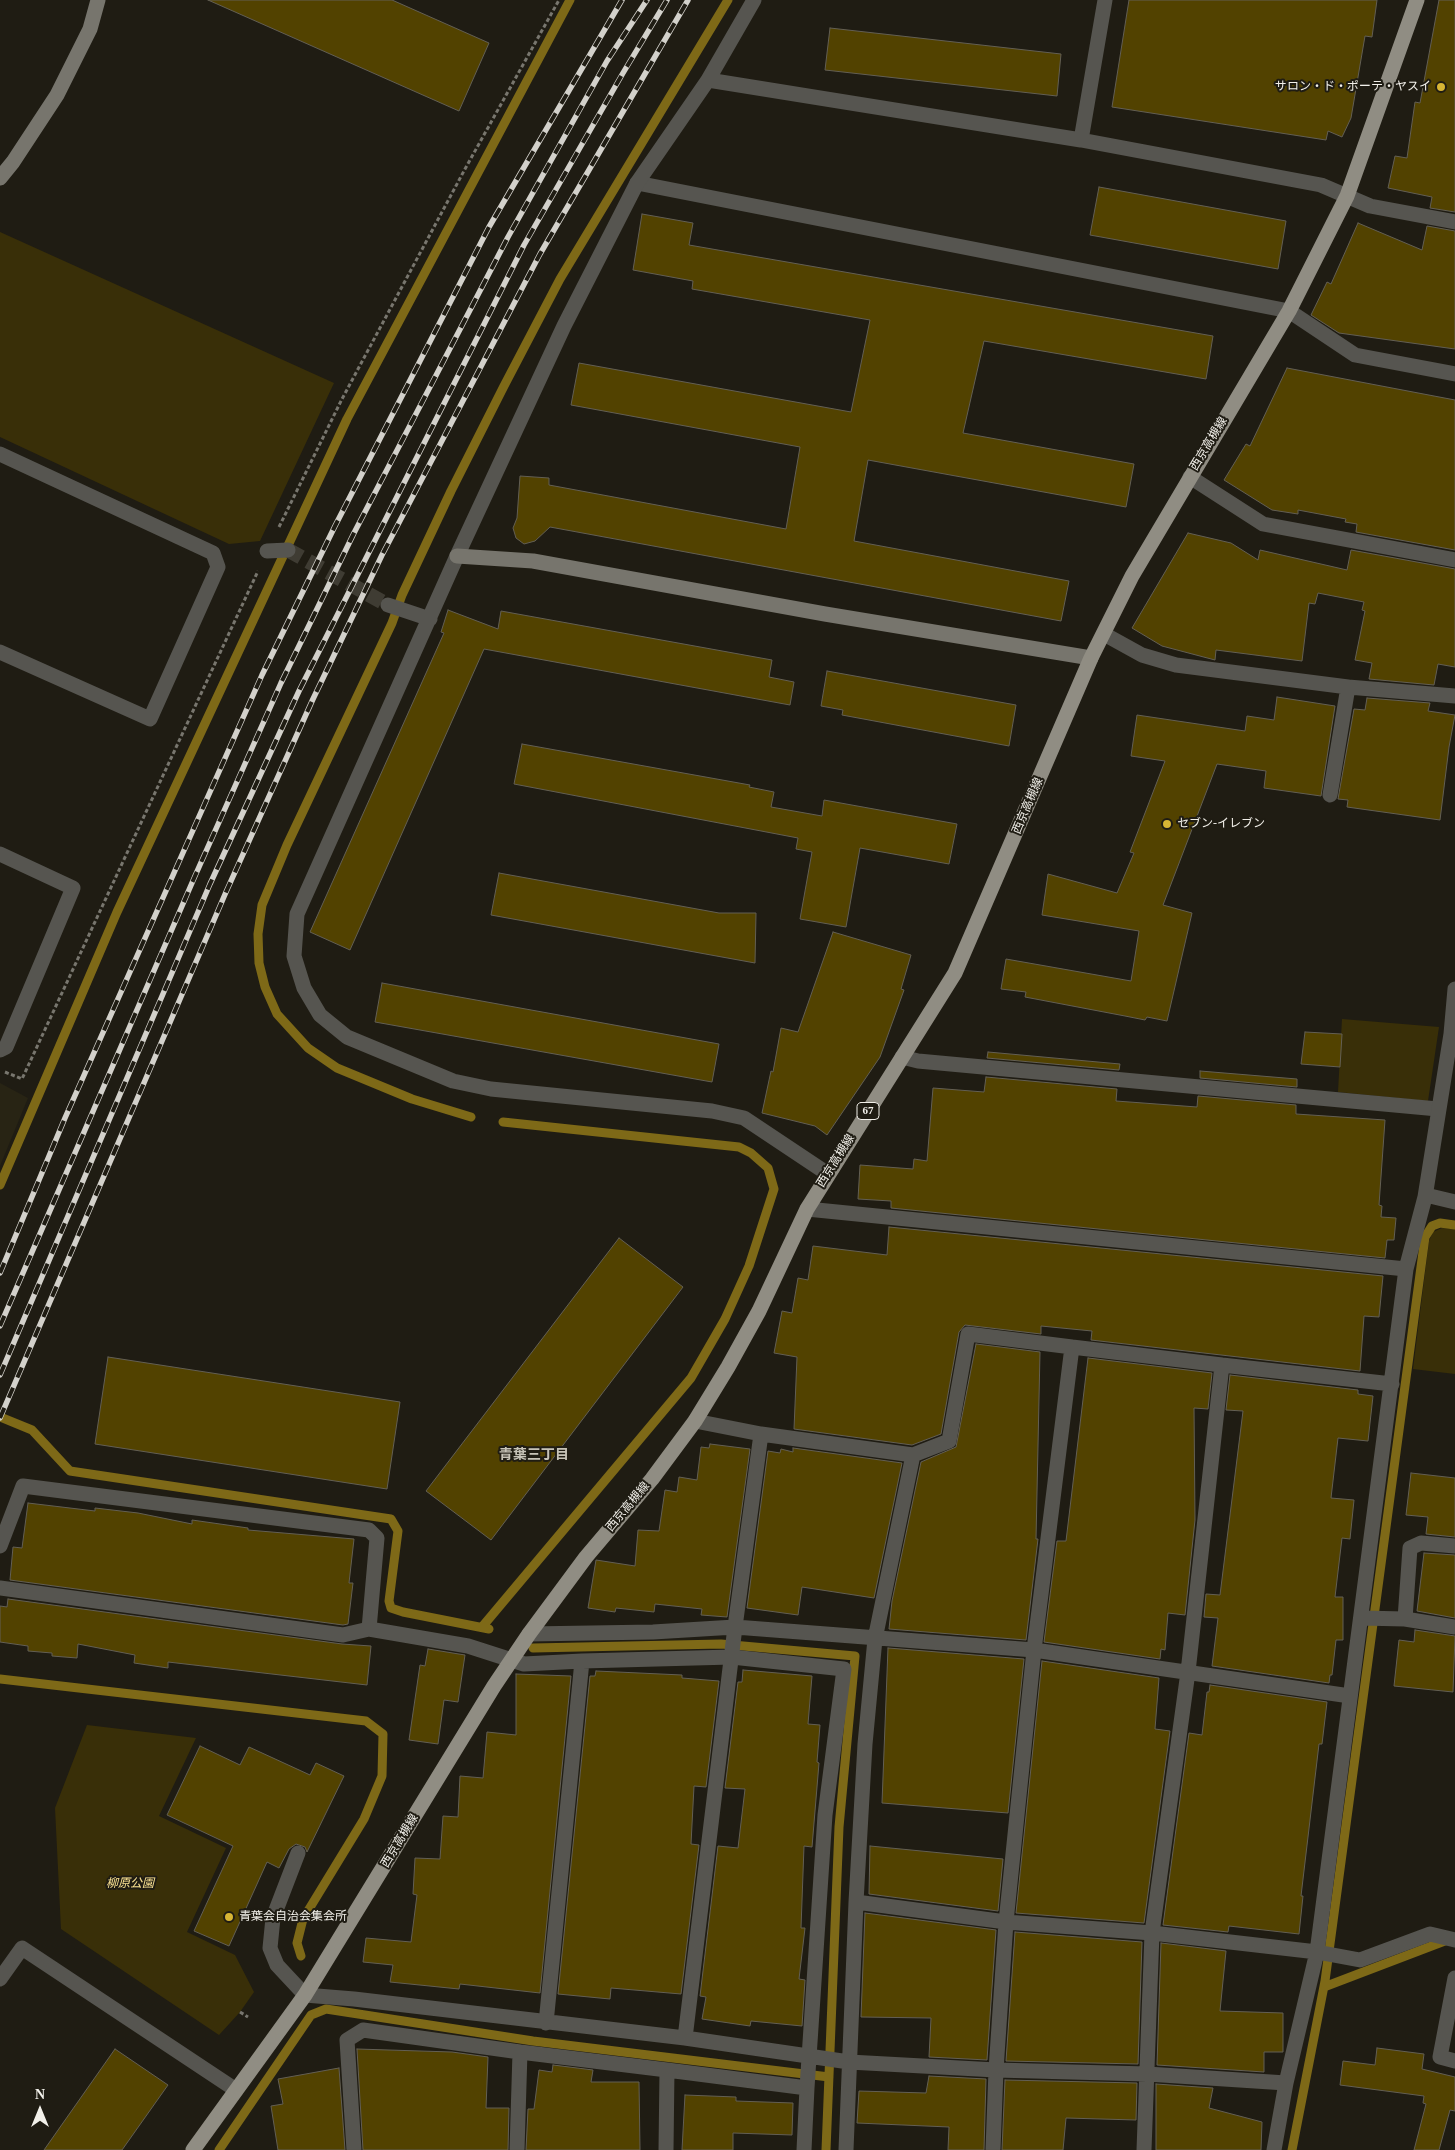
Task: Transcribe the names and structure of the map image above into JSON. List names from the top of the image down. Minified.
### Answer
{"streets":{"main road":["西京高槻線","67"]},"districts":["青葉三丁目"],"parks":["柳原公園"],"places":["サロン・ド・ポーテ・ヤスイ","セブン-イレブン","青葉会自治会集会所"],"north":"top"}
